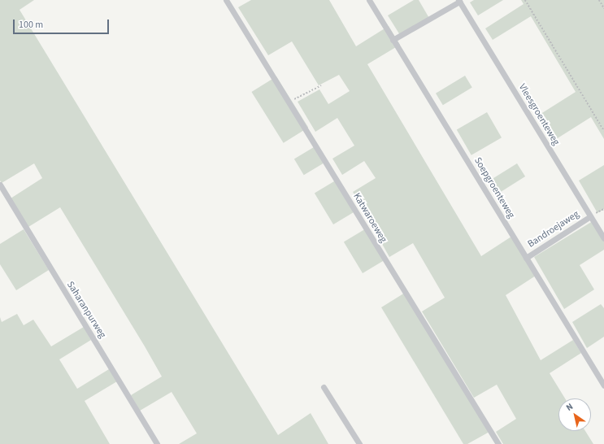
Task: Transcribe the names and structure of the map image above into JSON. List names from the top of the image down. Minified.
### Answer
{"streets":{"street":["Vleesgroenteweg","Soepgroenteweg","Katwaroeweg","Bandroejaweg","Saharanpurweg"]},"crossings":[["Vleesgroenteweg","Bandroejaweg"],["Soepgroenteweg","Bandroejaweg"]],"scale_bar":"100 m","north":"top left"}
